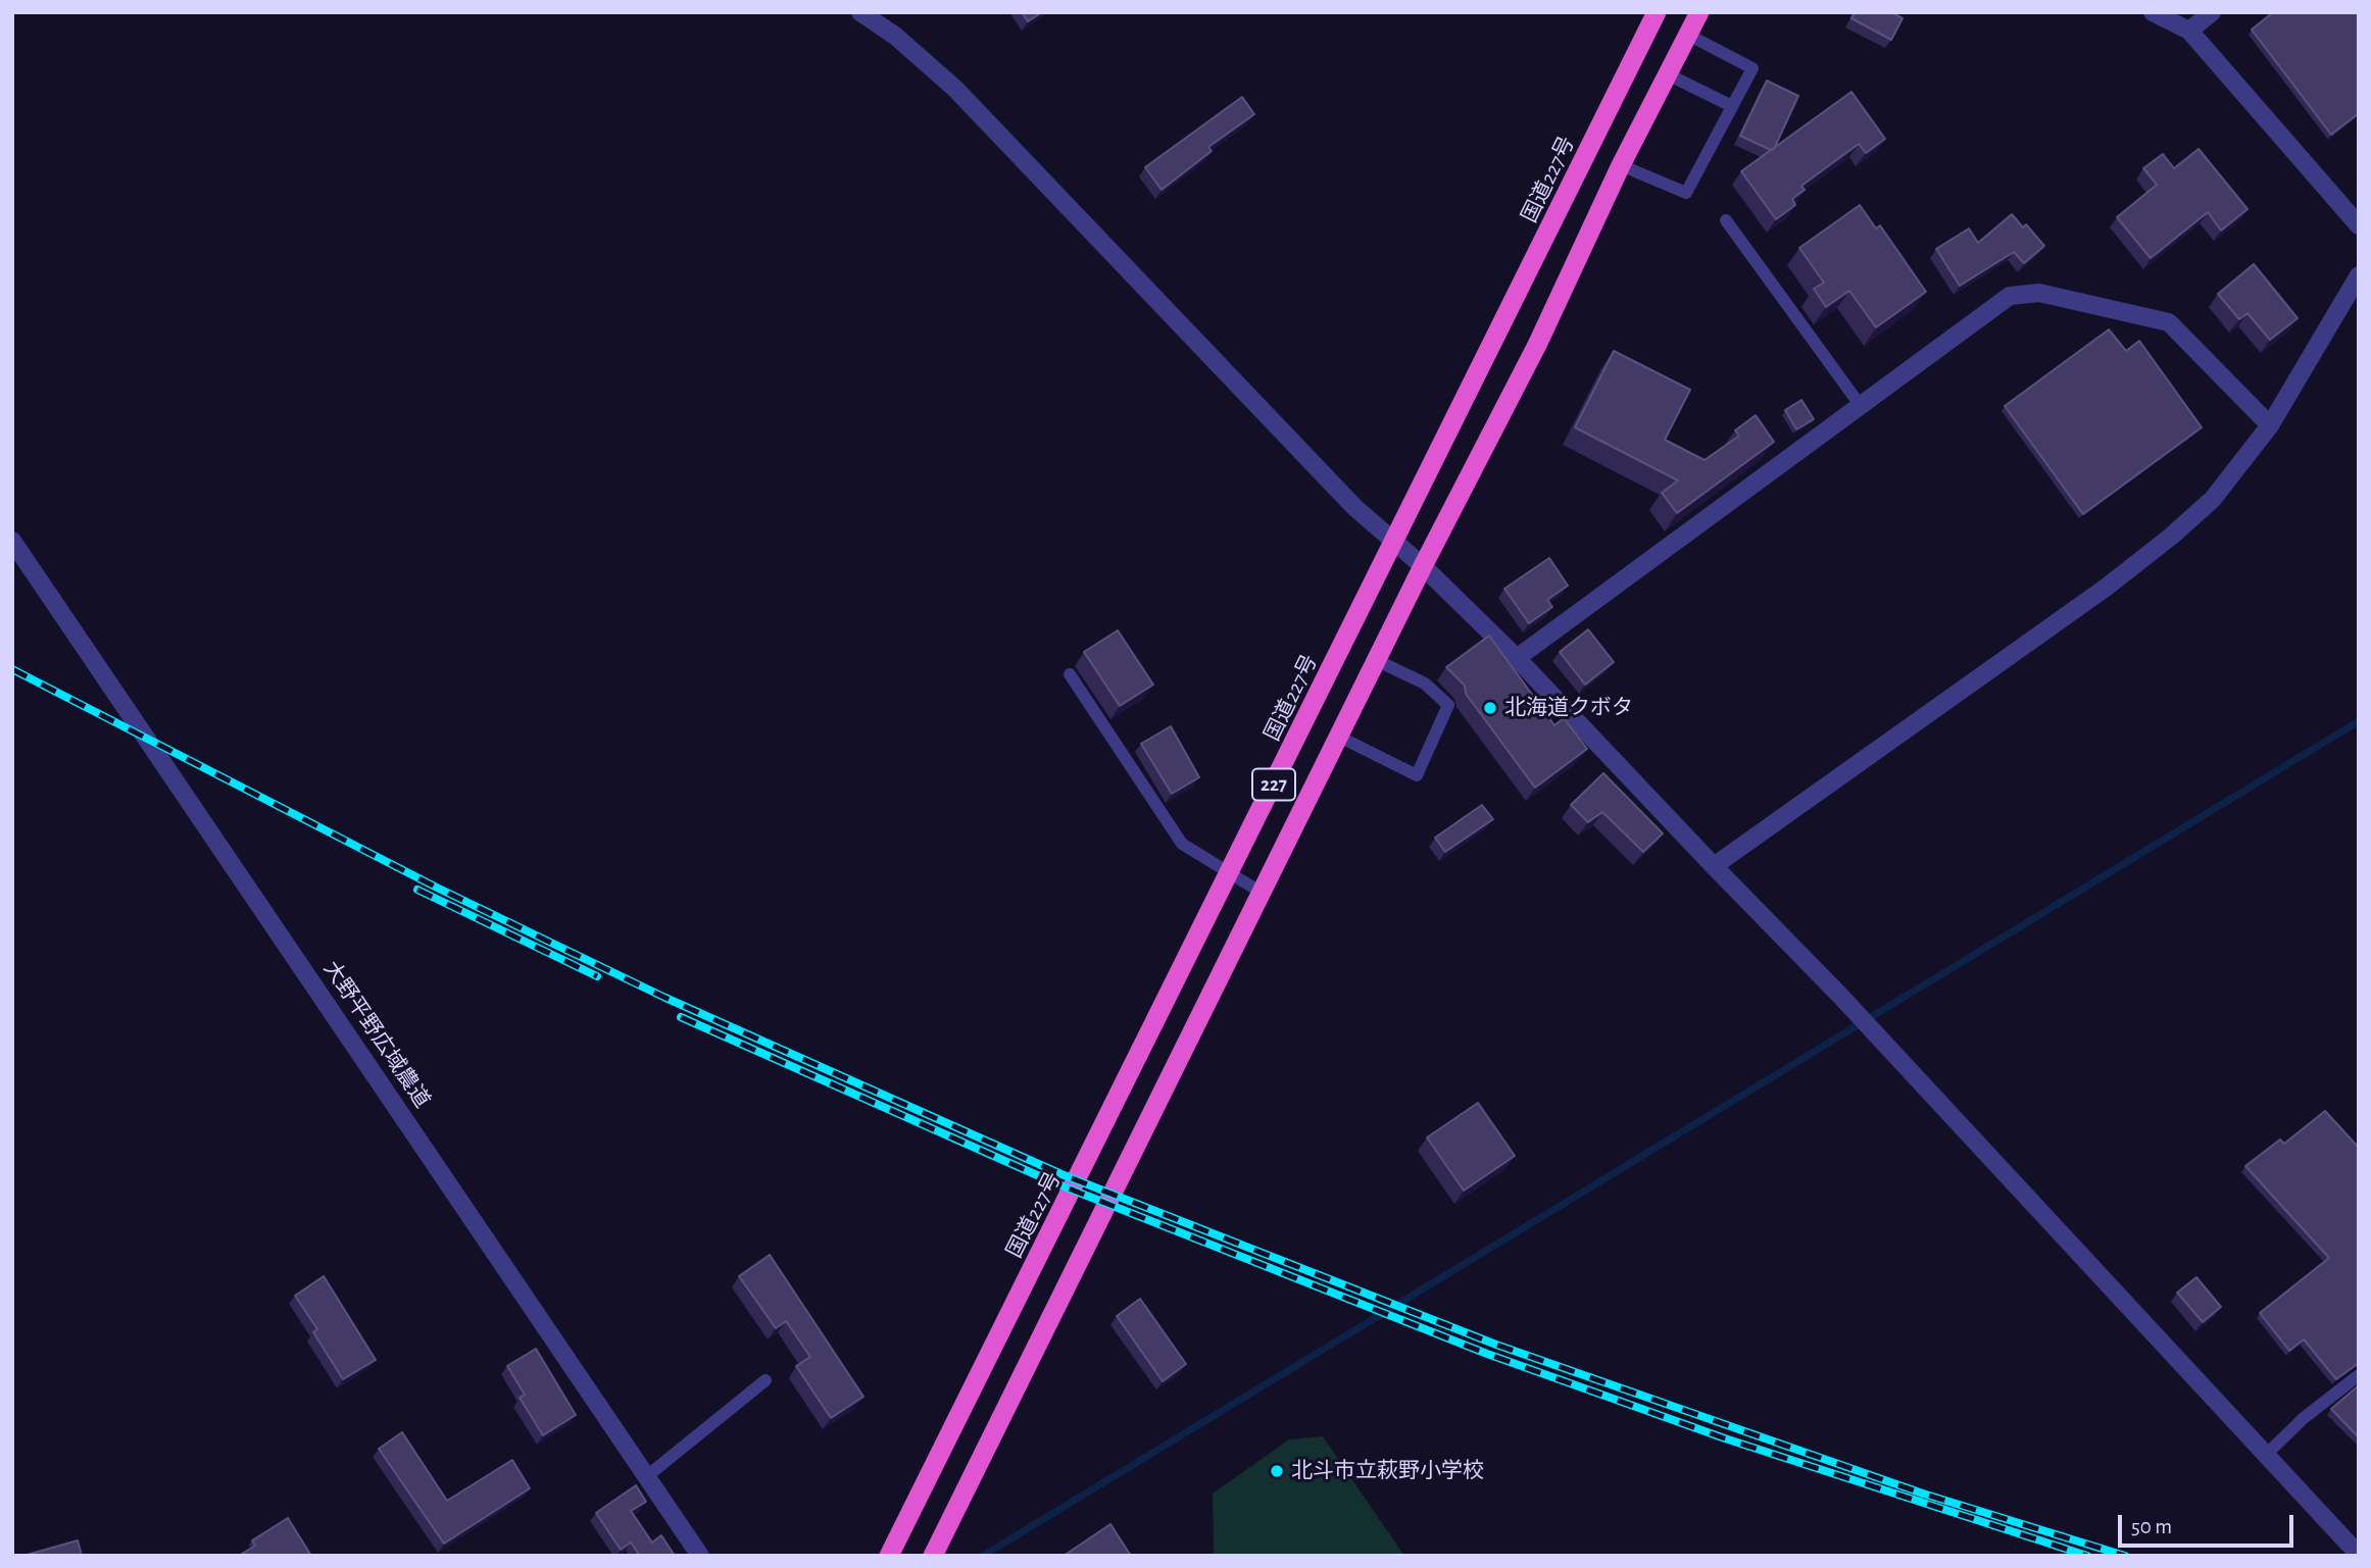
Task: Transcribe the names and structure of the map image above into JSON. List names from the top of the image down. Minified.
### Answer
{"streets":{"highway":["国道227号","227"],"street":["大野平野広域農道"]},"places":["北海道クボタ","北斗市立萩野小学校"],"scale_bar":"50 m"}
